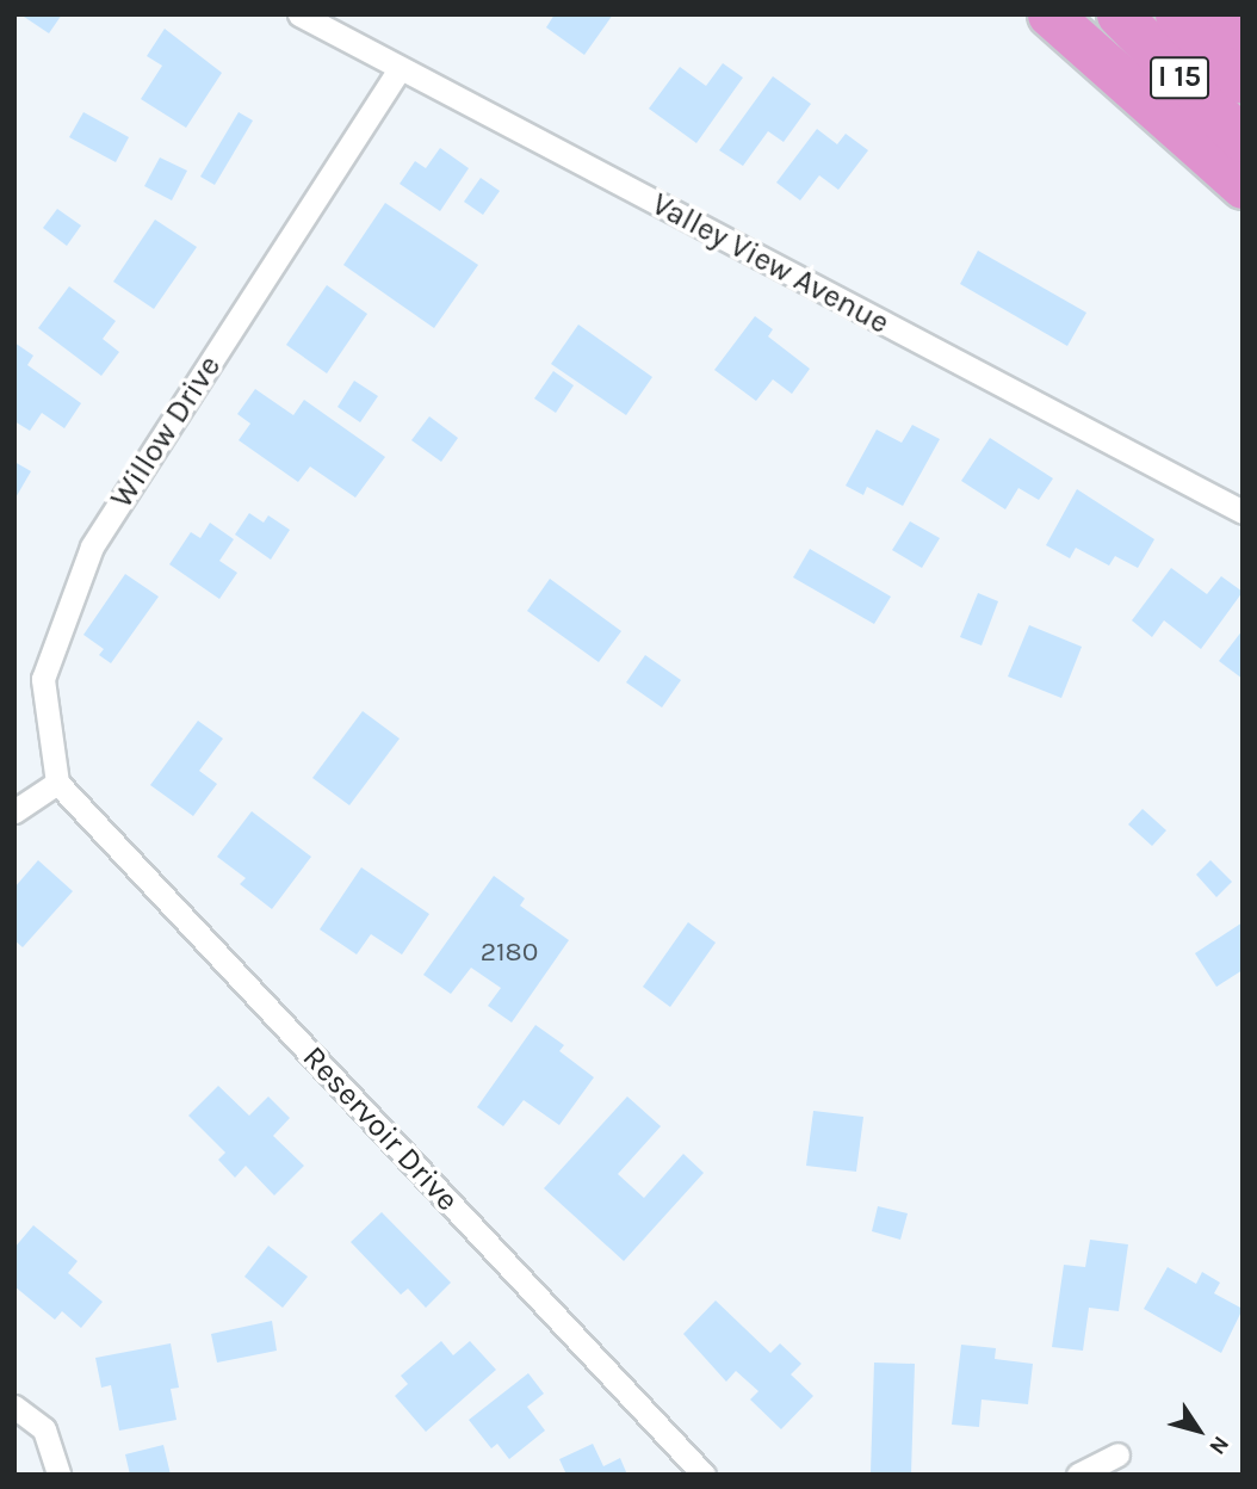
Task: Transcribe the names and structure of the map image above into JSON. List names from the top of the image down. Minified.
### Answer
{"streets":{"highway":["I 15"],"street":["Valley View Avenue","Willow Drive","Reservoir Drive"]},"crossings":[["Valley View Avenue","Willow Drive"],["Willow Drive","Reservoir Drive"]],"house_numbers":["2180"],"north":"bottom right"}
